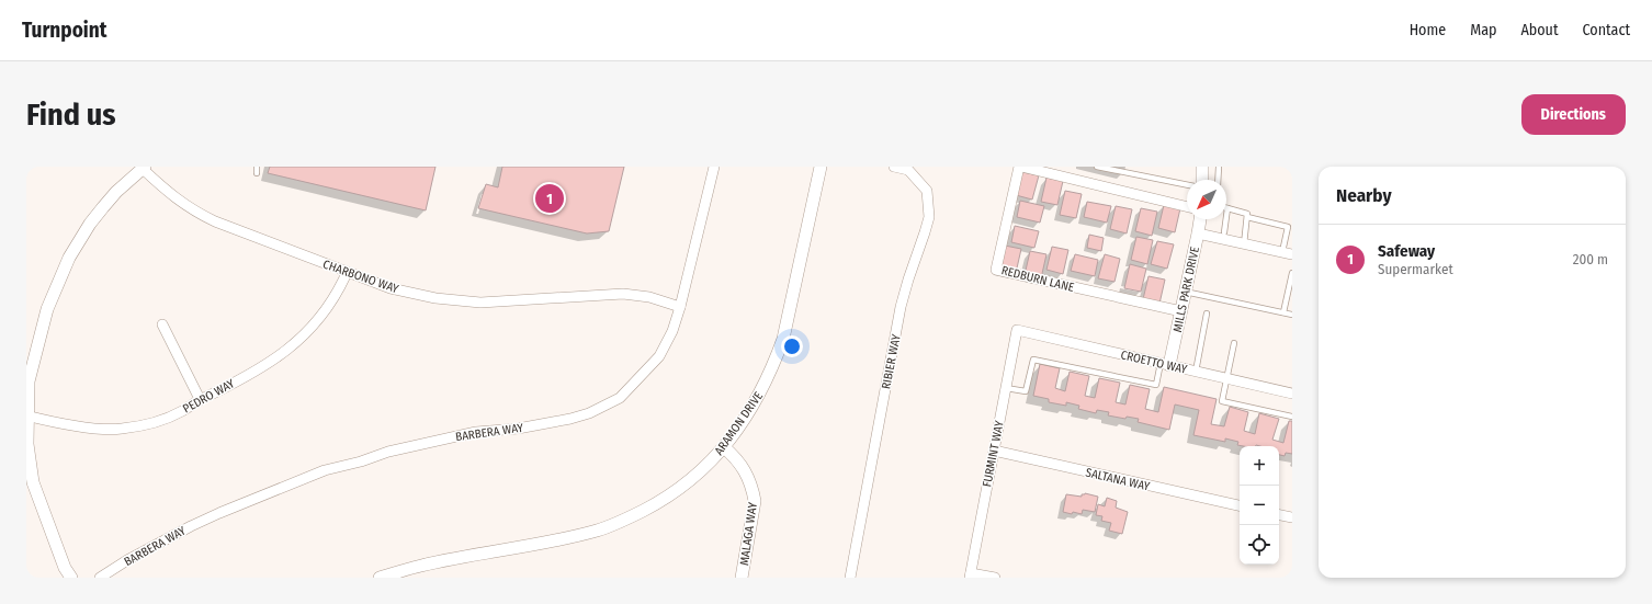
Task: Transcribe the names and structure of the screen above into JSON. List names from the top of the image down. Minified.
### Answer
{"streets":{"street":["CHARBONO WAY","REDBURN LANE","MILLS PARK DRIVE","RIBIER WAY","CROETTO WAY","PEDRO WAY","ARAMON DRIVE","BARBERA WAY","FURMINT WAY","SALTANA WAY","MALAGA WAY"]},"crossings":[["CHARBONO WAY","PEDRO WAY"],["CHARBONO WAY","BARBERA WAY"],["REDBURN LANE","MILLS PARK DRIVE"],["MILLS PARK DRIVE","CROETTO WAY"],["CROETTO WAY","FURMINT WAY"],["ARAMON DRIVE","MALAGA WAY"],["FURMINT WAY","SALTANA WAY"]],"north":"bottom left","page":{"header":"Turnpoint","nav":["Home","Map","About","Contact"],"buttons":"Directions","title":"Find us","heading":"Nearby","pins":"1","list":[{"mark":"1","name":"Safeway","note":"Supermarket","value":"200 m"}],"map_buttons":["+","−"]}}
